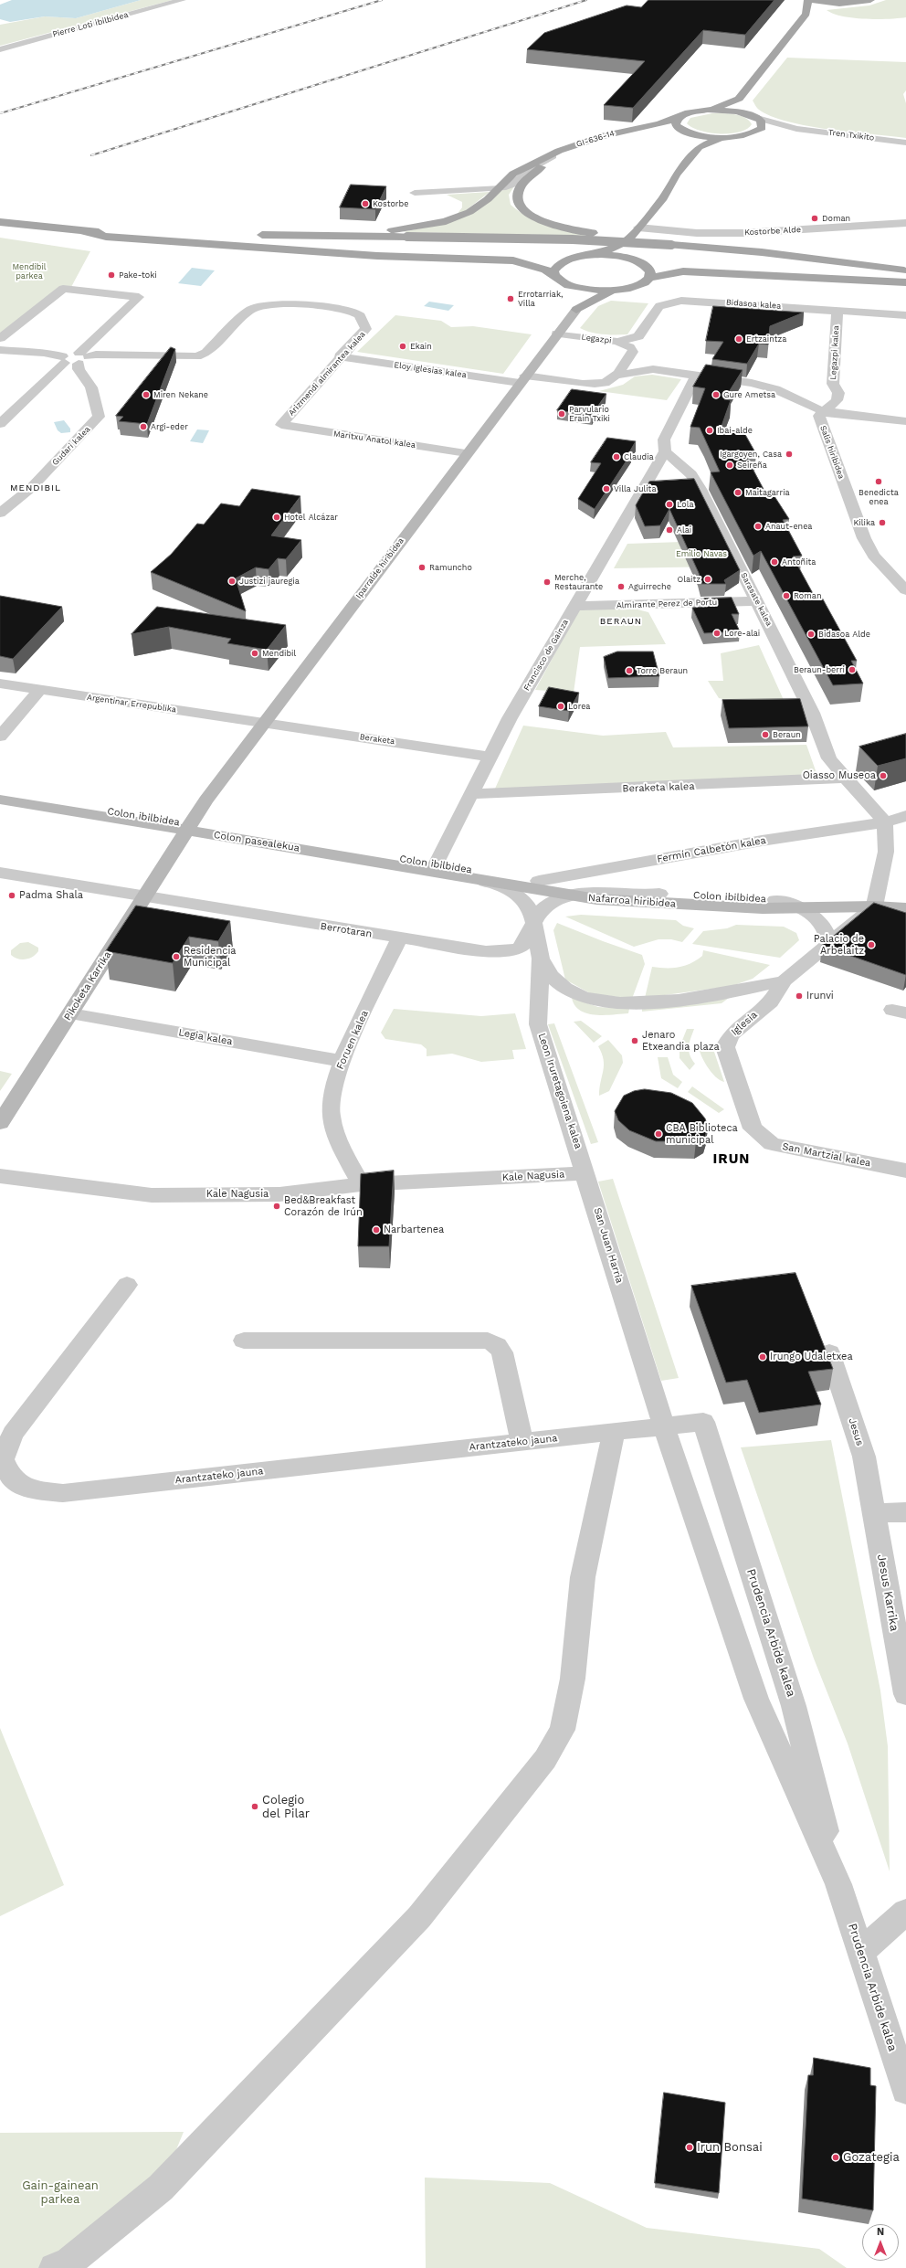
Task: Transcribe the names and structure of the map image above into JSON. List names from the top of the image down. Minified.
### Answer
{"streets":{"main road":["GI-636-14","Iparralde hiribidea","Colon ibilbidea","Colon pasealekua","Nafarroa hiribidea","Pikoketa Karrika"],"street":["Pierre Loti ibilbidea","Tren Txikito","Kostorbe Alde","Bidasoa kalea","Legazpi","Legazpi kalea","Eloy Iglesias kalea","Arizmendi almirantea kalea","Maritxu Anatol kalea","Gudari kalea","Salis hiribidea","Sarasate kalea","Almirante Perez de Portu","Francisco de Gainza","Argentinar Errepublika","Beraketa","Beraketa kalea","Fermín Calbetón kalea","Berrotaran","Iglesia","Legia kalea","Foruen kalea","Leon Iruretagoiena kalea","San Martzial kalea","Kale Nagusia","San Juan Harria","Jesus","Arantzateko jauna","Jesus Karrika","Prudencia Arbide kalea"]},"crossings":[["Bidasoa kalea","Legazpi"],["Bidasoa kalea","Legazpi kalea"],["Legazpi","Salis hiribidea"],["Legazpi","Iparralde hiribidea"],["Legazpi kalea","Salis hiribidea"],["Eloy Iglesias kalea","Arizmendi almirantea kalea"],["Eloy Iglesias kalea","Iparralde hiribidea"],["Arizmendi almirantea kalea","Maritxu Anatol kalea"],["Arizmendi almirantea kalea","Gudari kalea"],["Maritxu Anatol kalea","Iparralde hiribidea"],["Iparralde hiribidea","Argentinar Errepublika"],["Iparralde hiribidea","Beraketa"],["Iparralde hiribidea","Colon ibilbidea"],["Iparralde hiribidea","Colon pasealekua"],["Iparralde hiribidea","Pikoketa Karrika"],["Sarasate kalea","Almirante Perez de Portu"],["Sarasate kalea","Francisco de Gainza"],["Sarasate kalea","Beraketa kalea"],["Sarasate kalea","Fermín Calbetón kalea"],["Almirante Perez de Portu","Francisco de Gainza"],["Francisco de Gainza","Beraketa"],["Francisco de Gainza","Beraketa kalea"],["Francisco de Gainza","Colon ibilbidea"],["Argentinar Errepublika","Beraketa"],["Colon ibilbidea","Colon pasealekua"],["Colon ibilbidea","Fermín Calbetón kalea"],["Colon ibilbidea","Nafarroa hiribidea"],["Colon ibilbidea","Pikoketa Karrika"],["Colon ibilbidea","Iglesia"],["Colon pasealekua","Nafarroa hiribidea"],["Colon pasealekua","Pikoketa Karrika"],["Colon pasealekua","Leon Iruretagoiena kalea"],["Nafarroa hiribidea","Iglesia"],["Nafarroa hiribidea","Leon Iruretagoiena kalea"],["Berrotaran","Pikoketa Karrika"],["Berrotaran","Foruen kalea"],["Berrotaran","Leon Iruretagoiena kalea"],["Pikoketa Karrika","Legia kalea"],["Iglesia","San Martzial kalea"],["Legia kalea","Foruen kalea"],["Foruen kalea","Kale Nagusia"],["Leon Iruretagoiena kalea","Kale Nagusia"],["Leon Iruretagoiena kalea","San Juan Harria"],["Kale Nagusia","San Juan Harria"],["San Juan Harria","Prudencia Arbide kalea"],["Jesus","Jesus Karrika"],["Arantzateko jauna","Prudencia Arbide kalea"]],"districts":["MENDIBIL","BERAUN","IRUN"],"parks":["Mendibil parkea","Emilio Navas","Gain-gainean parkea"],"places":["Kostorbe","Doman","Pake-toki","Errotarriak, Villa","Ertzaintza","Ekain","Miren Nekane","Gure Ametsa","Parvulario Erain Txiki","Argi-eder","Ibai-alde","Igargoyen, Casa","Claudia","Seireña","Benedicta enea","Villa Julita","Maitagarria","Lola","Hotel Alcázar","Kilika","Anaut-enea","Alai","Antoñita","Ramuncho","Olaitz","Justizi jauregia","Merche, Restaurante","Aguirreche","Roman","Lore-alai","Bidasoa Alde","Mendibil","Beraun-berri","Torre Beraun","Lorea","Beraun","Oiasso Museoa","Padma Shala","Palacio de Arbelaitz","Residencia Municipal","Irunvi","Jenaro Etxeandia plaza","CBA Biblioteca municipal","Bed&Breakfast Corazón de Irún","Narbartenea","Irungo Udaletxea","Colegio del Pilar","Irun Bonsai","Gozategia"],"north":"top"}
